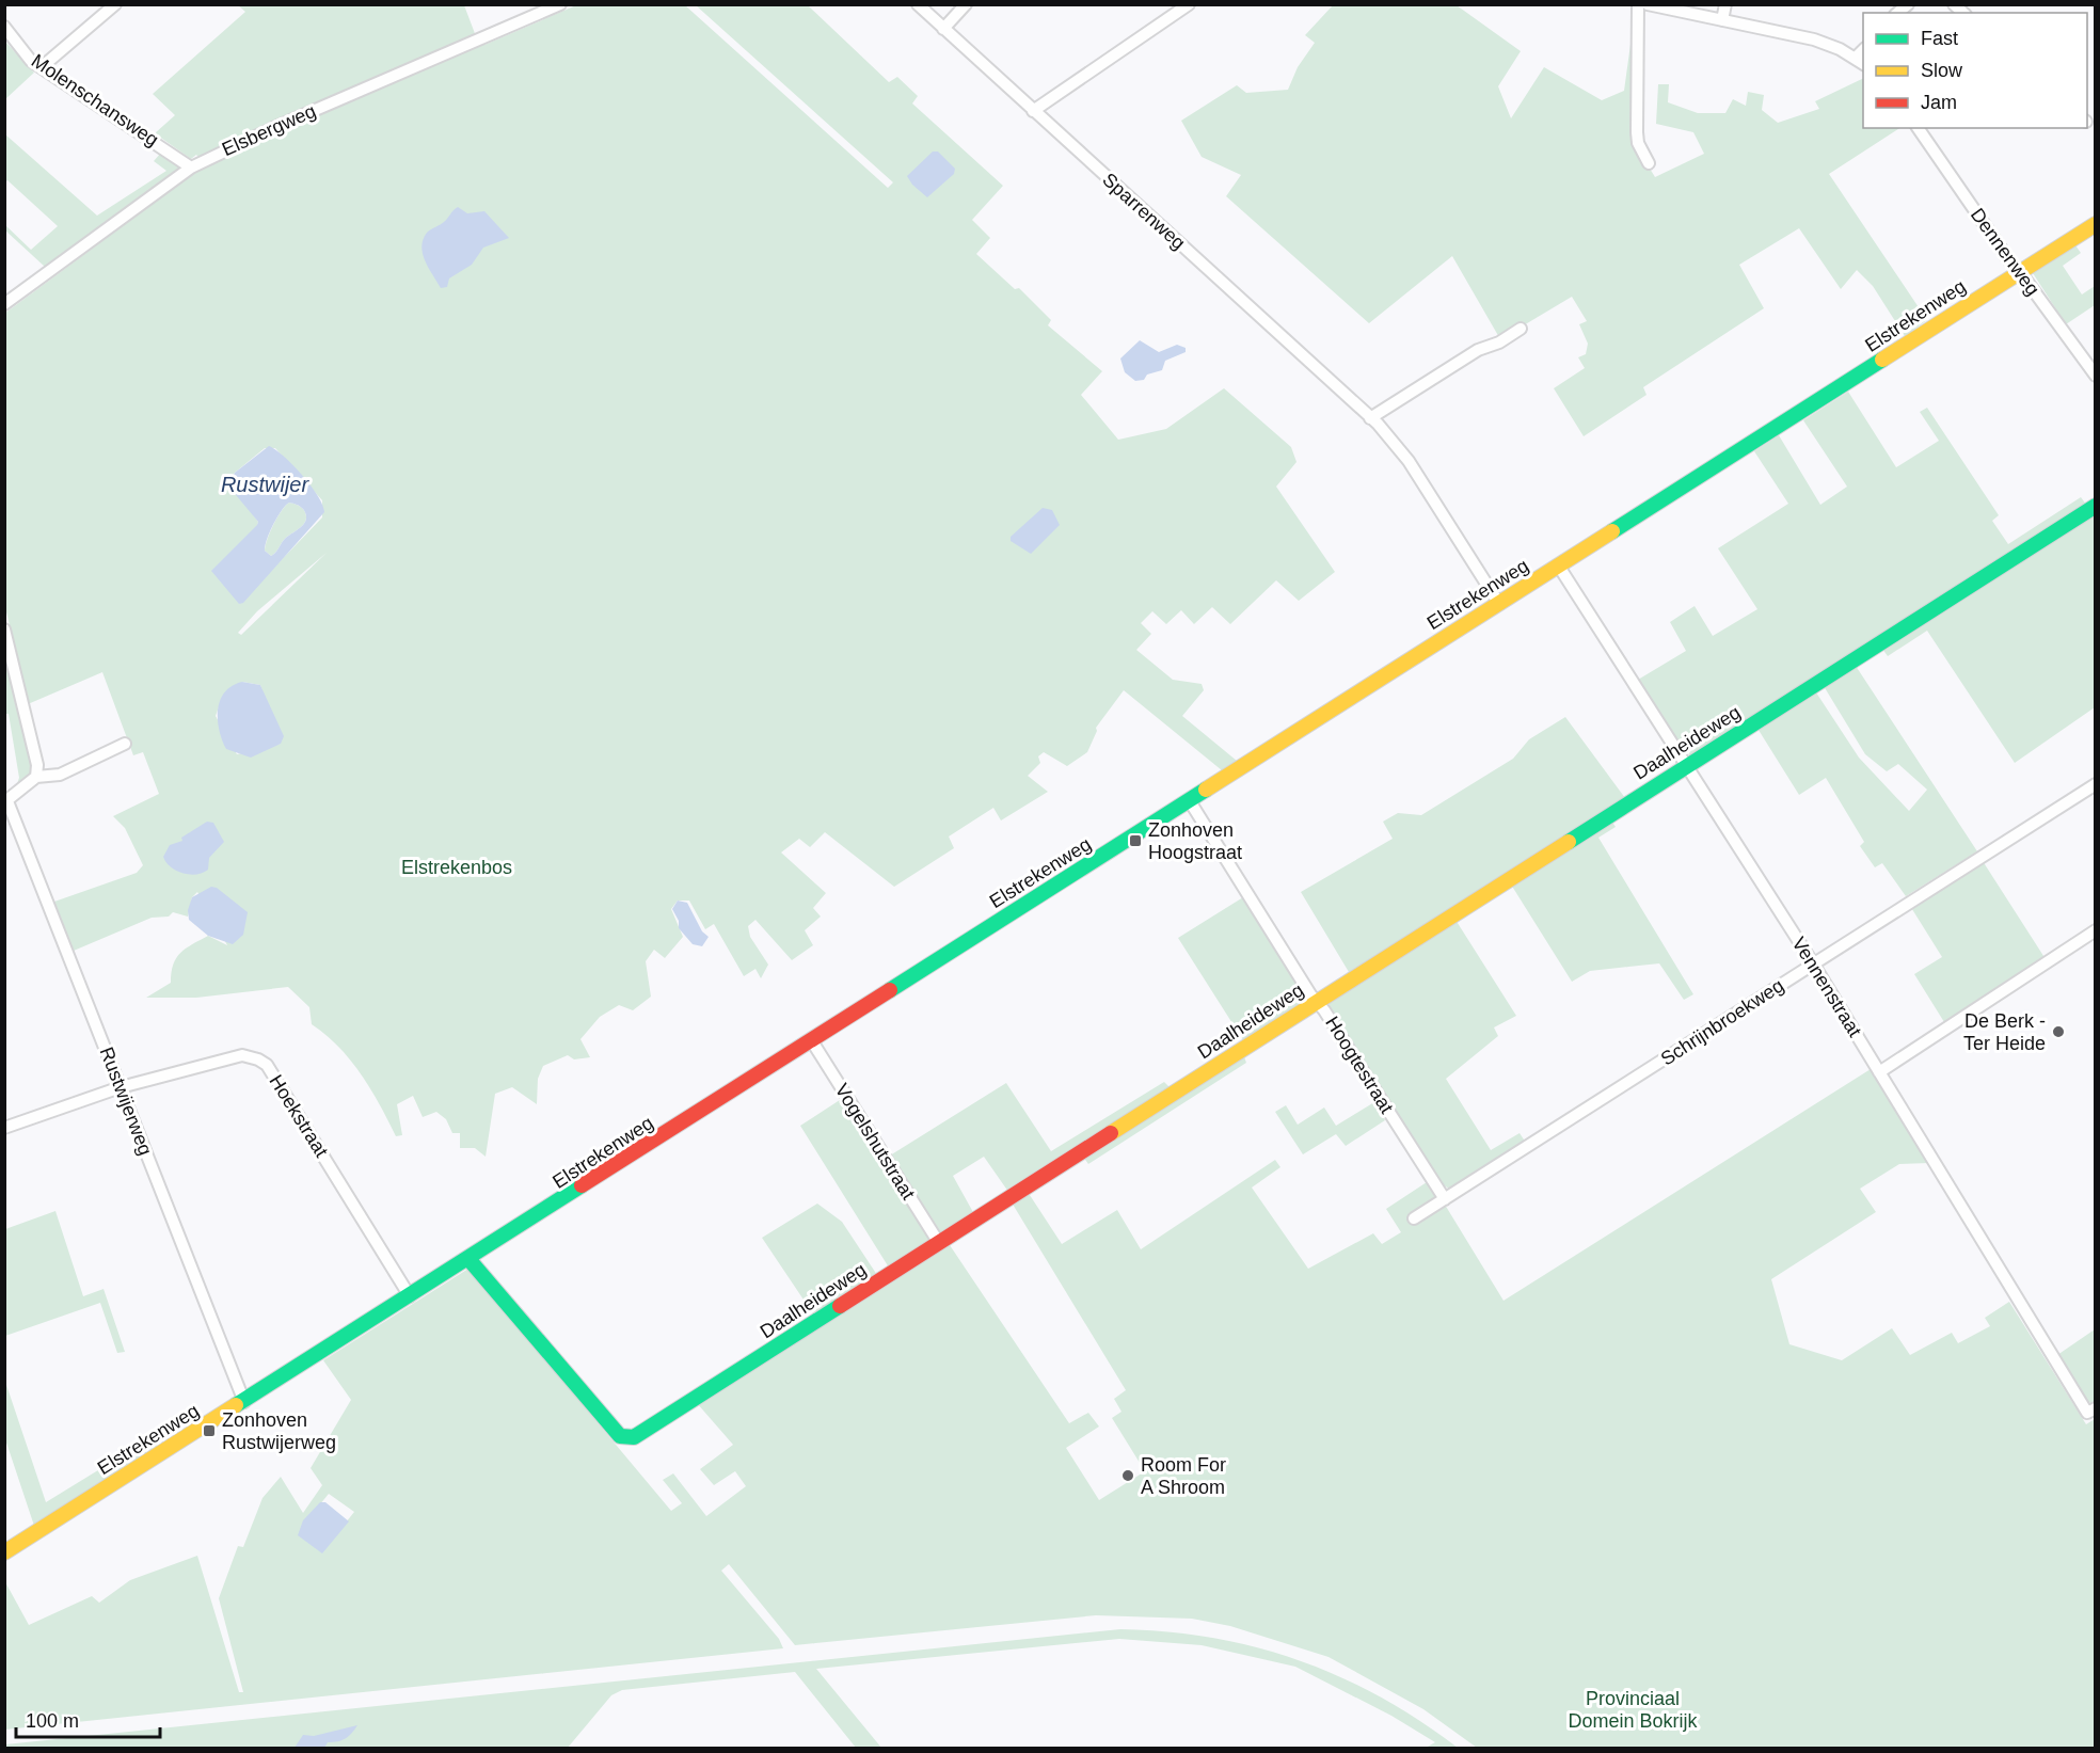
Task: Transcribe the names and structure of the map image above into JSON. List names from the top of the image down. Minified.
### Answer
{"streets":{"street":["Molenschansweg","Elsbergweg","Sparrenweg","Dennenweg","Elstrekenweg","Daalheideweg","Vennenstraat","Schrijnbroekweg","Hoogtestraat","Rustwijerweg","Hoekstraat","Vogelshutstraat"]},"crossings":[["Molenschansweg","Elsbergweg"],["Sparrenweg","Elstrekenweg"],["Dennenweg","Elstrekenweg"],["Elstrekenweg","Daalheideweg"],["Elstrekenweg","Vennenstraat"],["Elstrekenweg","Hoogtestraat"],["Elstrekenweg","Rustwijerweg"],["Elstrekenweg","Hoekstraat"],["Elstrekenweg","Vogelshutstraat"],["Daalheideweg","Vennenstraat"],["Daalheideweg","Hoogtestraat"],["Daalheideweg","Vogelshutstraat"],["Vennenstraat","Schrijnbroekweg"],["Schrijnbroekweg","Hoogtestraat"],["Rustwijerweg","Hoekstraat"]],"water":["Rustwijer"],"parks":["Elstrekenbos","Provinciaal Domein Bokrijk"],"places":{"transit":["Zonhoven Hoogstraat","Zonhoven Rustwijerweg"],"other":["De Berk - Ter Heide","Room For A Shroom"]},"legend":["Fast","Slow","Jam"],"scale_bar":"100 m"}
